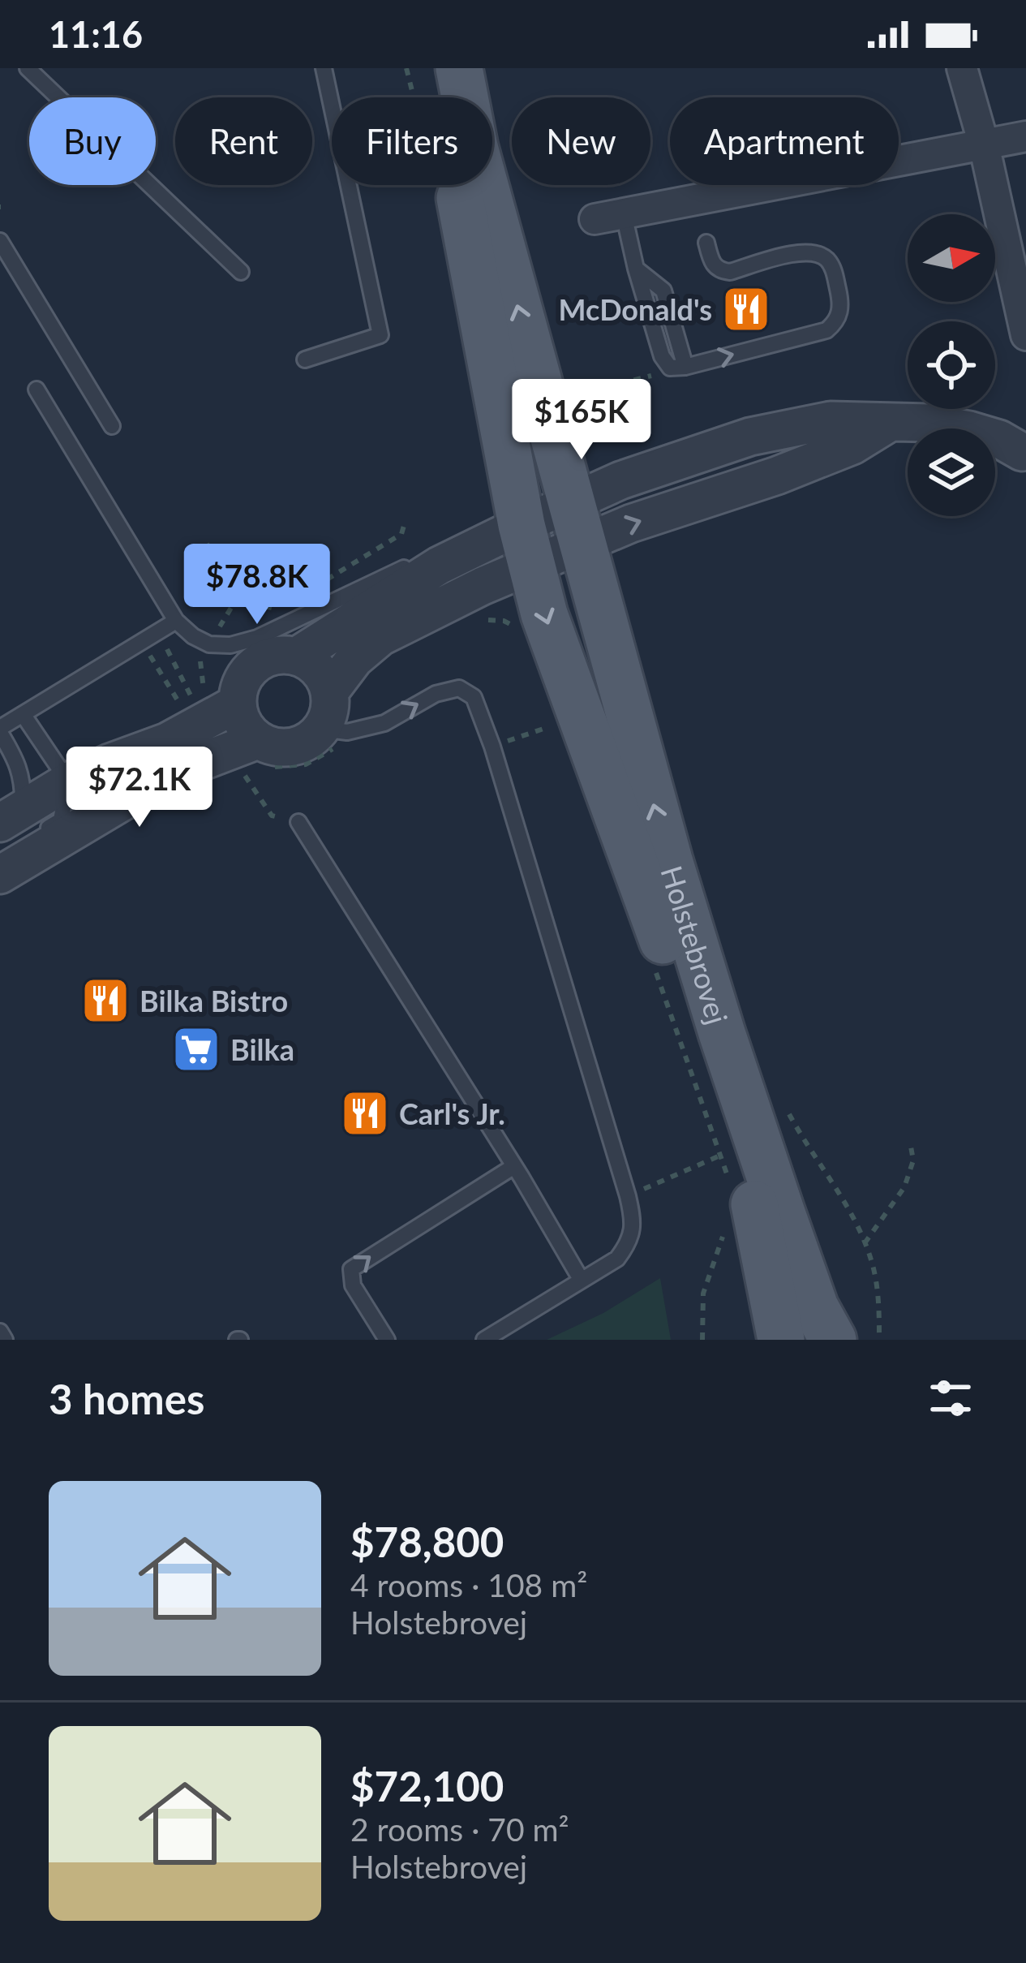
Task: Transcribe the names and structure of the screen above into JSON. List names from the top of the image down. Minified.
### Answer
{"streets":{"main road":["Holstebrovej"]},"places":{"restaurant":["McDonald's","Bilka Bistro","Carl's Jr."],"supermarket":["Bilka"]},"north":"right","page":{"status":"11:16","chip":["Buy","Rent","Filters","New","Apartment"],"price":["$165K","$78.8K","$72.1K"],"heading":"3 homes","list":[{"name":"$78,800","note":"4 rooms · 108 m² · Holstebrovej"},{"name":"$72,100","note":"2 rooms · 70 m² · Holstebrovej"}]}}
